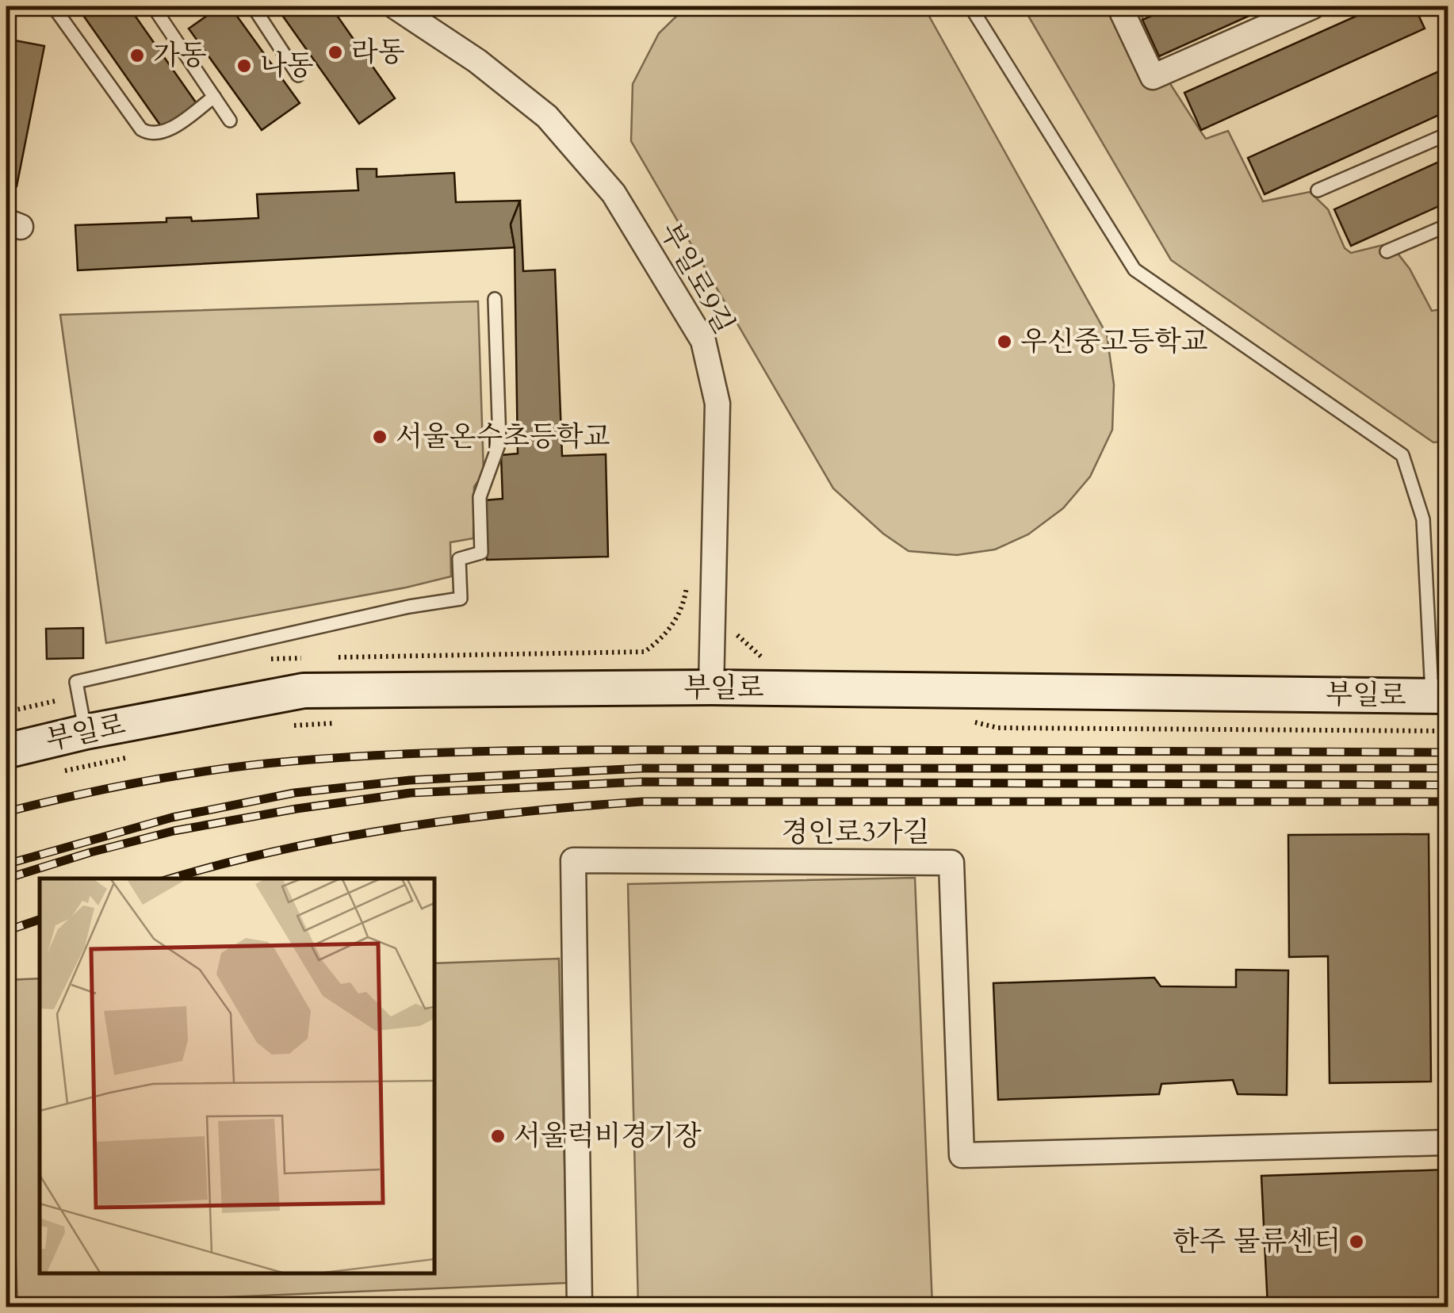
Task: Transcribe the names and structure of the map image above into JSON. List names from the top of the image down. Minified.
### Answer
{"streets":{"street":["부일로9길","부일로","경인로3가길"]},"crossings":[["부일로9길","부일로"]],"places":["라동","가동","나동","우신중고등학교","서울온수초등학교","서울럭비경기장","한주 물류센터"]}
